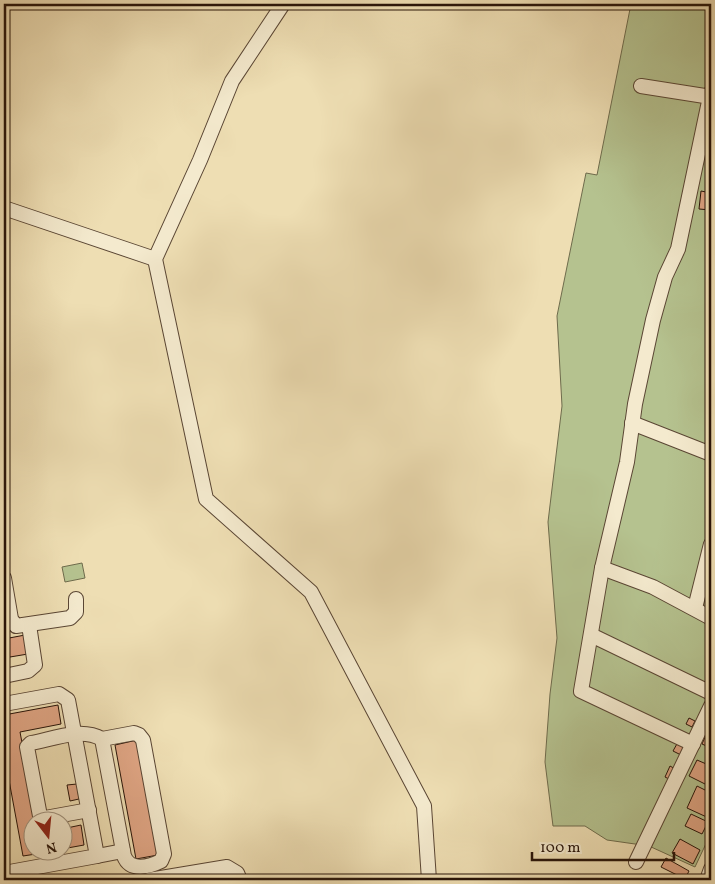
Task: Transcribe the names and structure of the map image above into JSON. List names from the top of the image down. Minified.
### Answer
{"scale_bar":"100 m","north":"bottom"}
